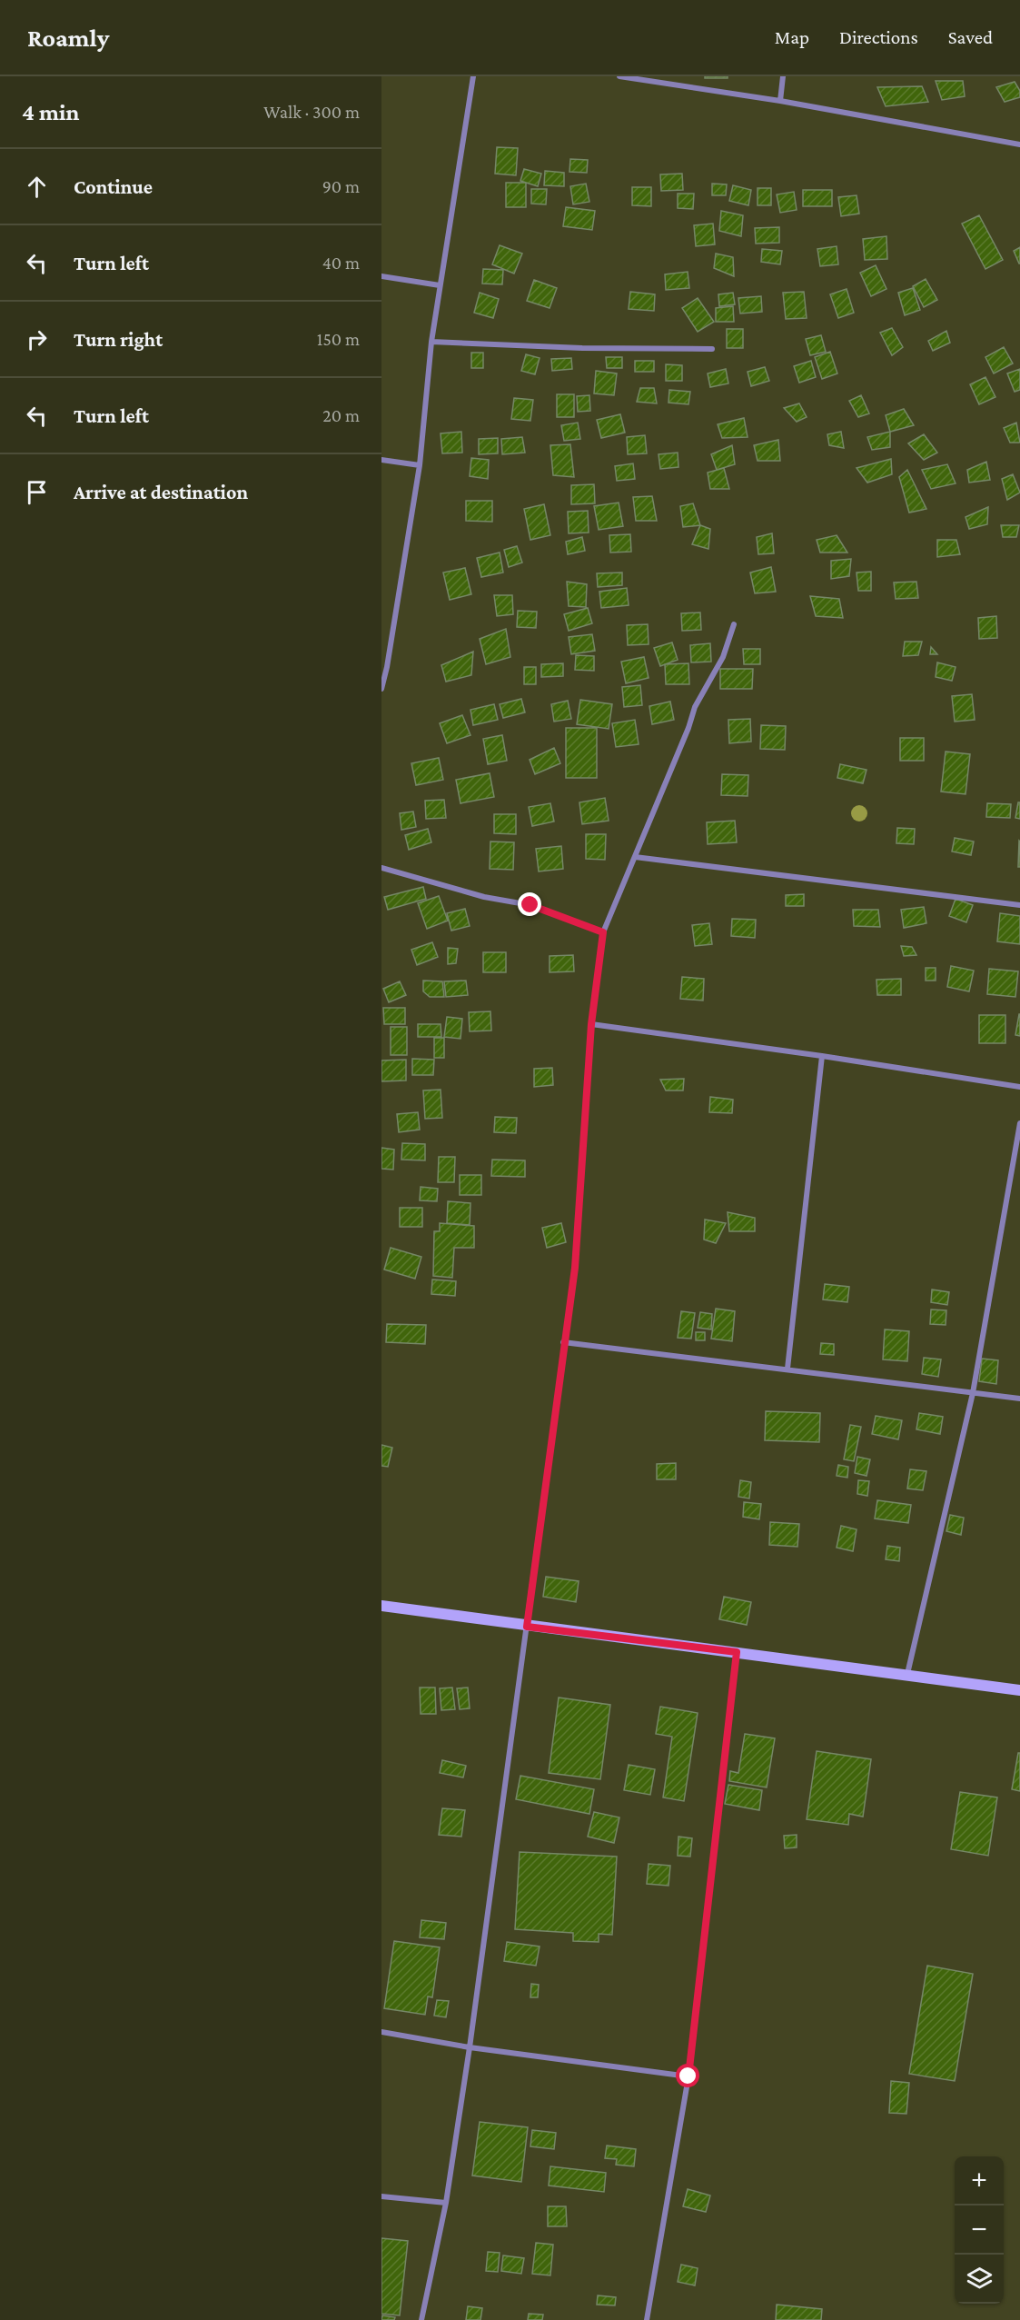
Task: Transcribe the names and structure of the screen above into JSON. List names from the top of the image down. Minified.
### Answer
{"page":{"header":"Roamly","nav":["Map","Directions","Saved"],"heading":["4 min","Walk · 300 m"],"list":[["Continue","90 m"],["Turn left","40 m"],["Turn right","150 m"],["Turn left","20 m"],"Arrive at destination"],"map_buttons":["+","−"]}}
